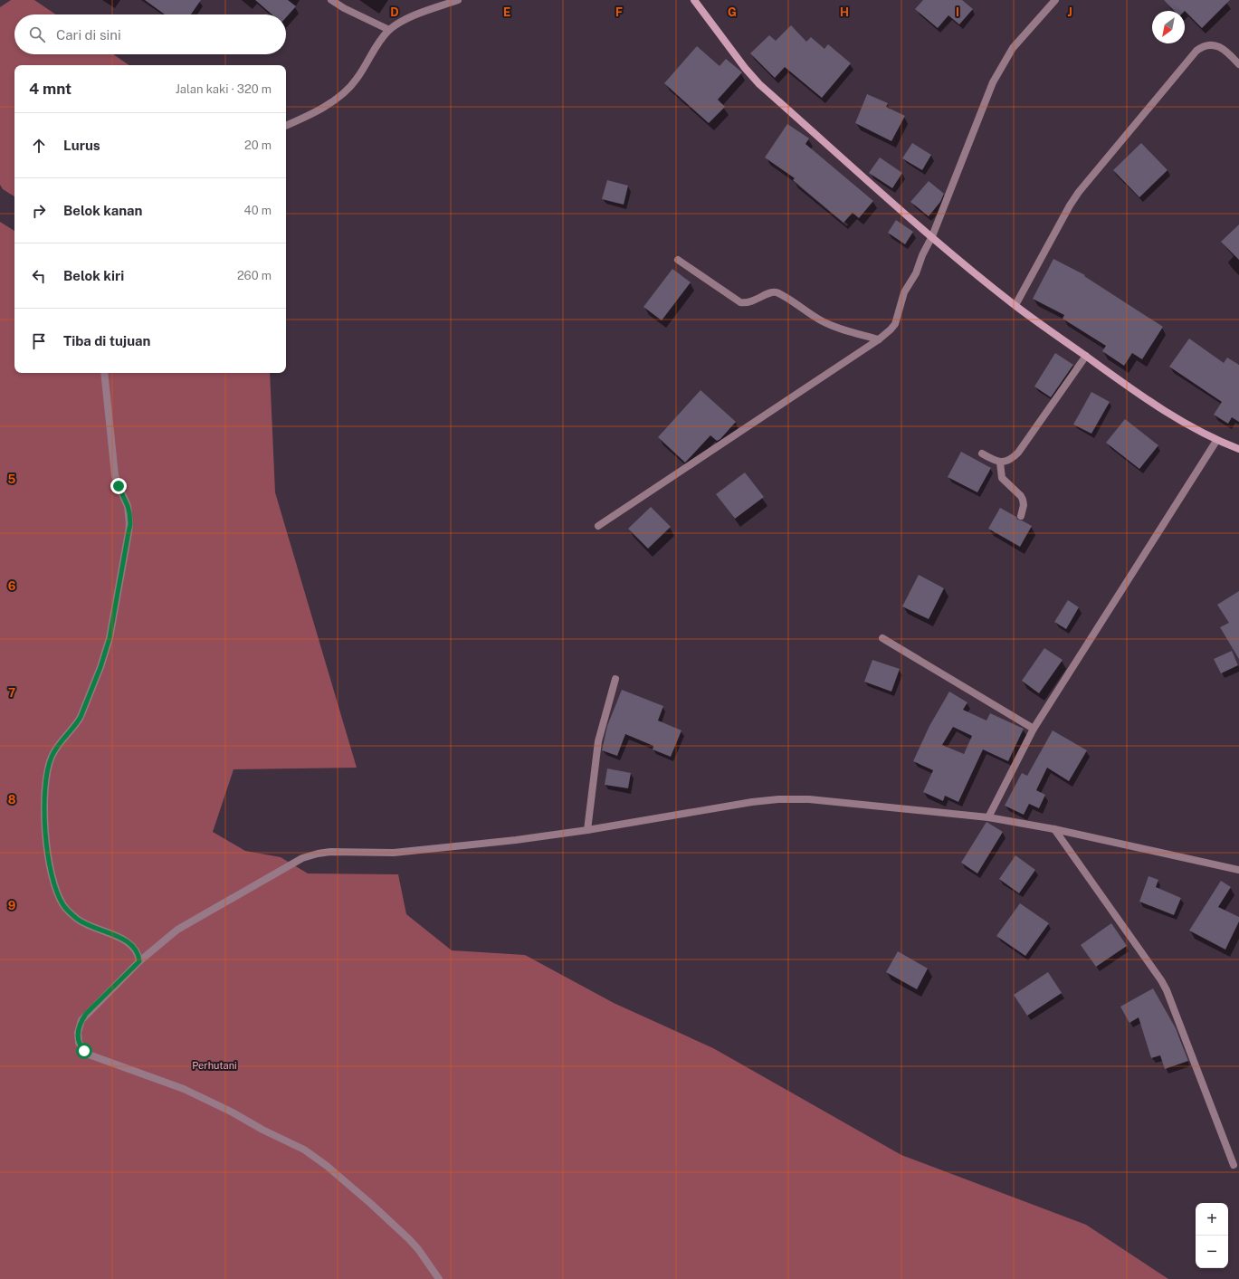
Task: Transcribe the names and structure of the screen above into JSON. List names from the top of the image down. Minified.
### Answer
{"parks":["Perhutani"],"north":"bottom left","page":{"search":"Cari di sini","heading":["4 mnt","Jalan kaki · 320 m"],"list":[["Lurus","20 m"],["Belok kanan","40 m"],["Belok kiri","260 m"],"Tiba di tujuan"],"map_buttons":["+","−"]},"grid":{"columns":["D","E","F","G","H","I","J"],"rows":["5","6","7","8","9"]}}
